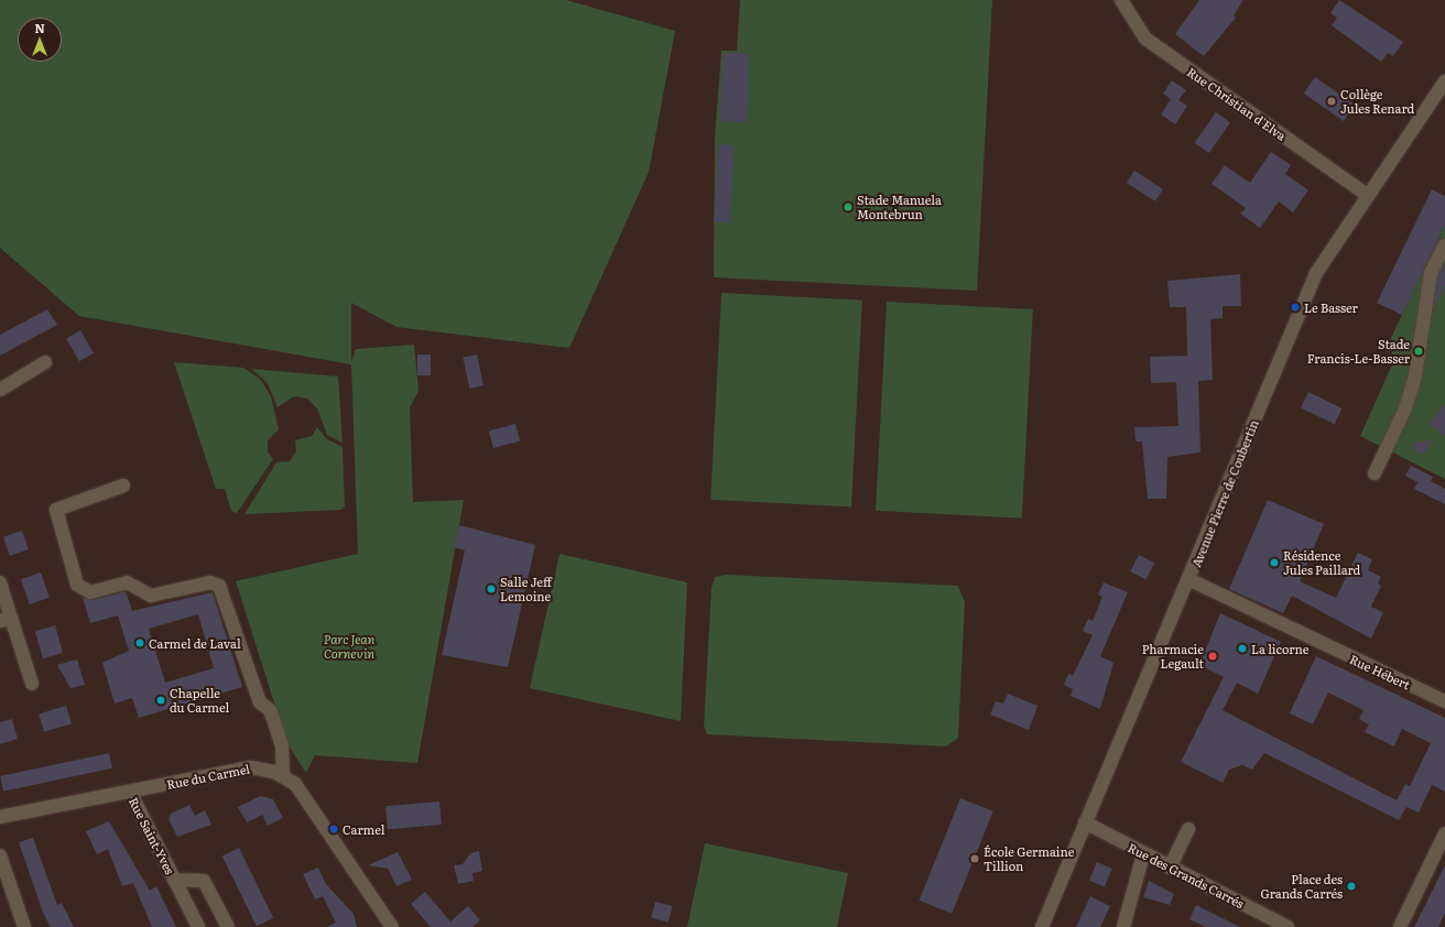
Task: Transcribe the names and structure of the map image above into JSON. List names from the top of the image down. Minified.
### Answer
{"streets":{"street":["Rue Christian d'Elva","Avenue Pierre de Coubertin","Rue Hébert","Rue du Carmel","Rue Saint-Yves","Rue des Grands Carrés"]},"crossings":[["Rue Christian d'Elva","Avenue Pierre de Coubertin"],["Avenue Pierre de Coubertin","Rue Hébert"],["Avenue Pierre de Coubertin","Rue des Grands Carrés"],["Rue du Carmel","Rue Saint-Yves"]],"parks":["Parc Jean Cornevin"],"places":["Collège Jules Renard","Stade Manuela Montebrun","Le Basser","Stade Francis-Le-Basser","Résidence Jules Paillard","Salle Jeff Lemoine","Carmel de Laval","La licorne","Pharmacie Legault","Chapelle du Carmel","Carmel","École Germaine Tillion","Place des Grands Carrés"],"north":"top"}
